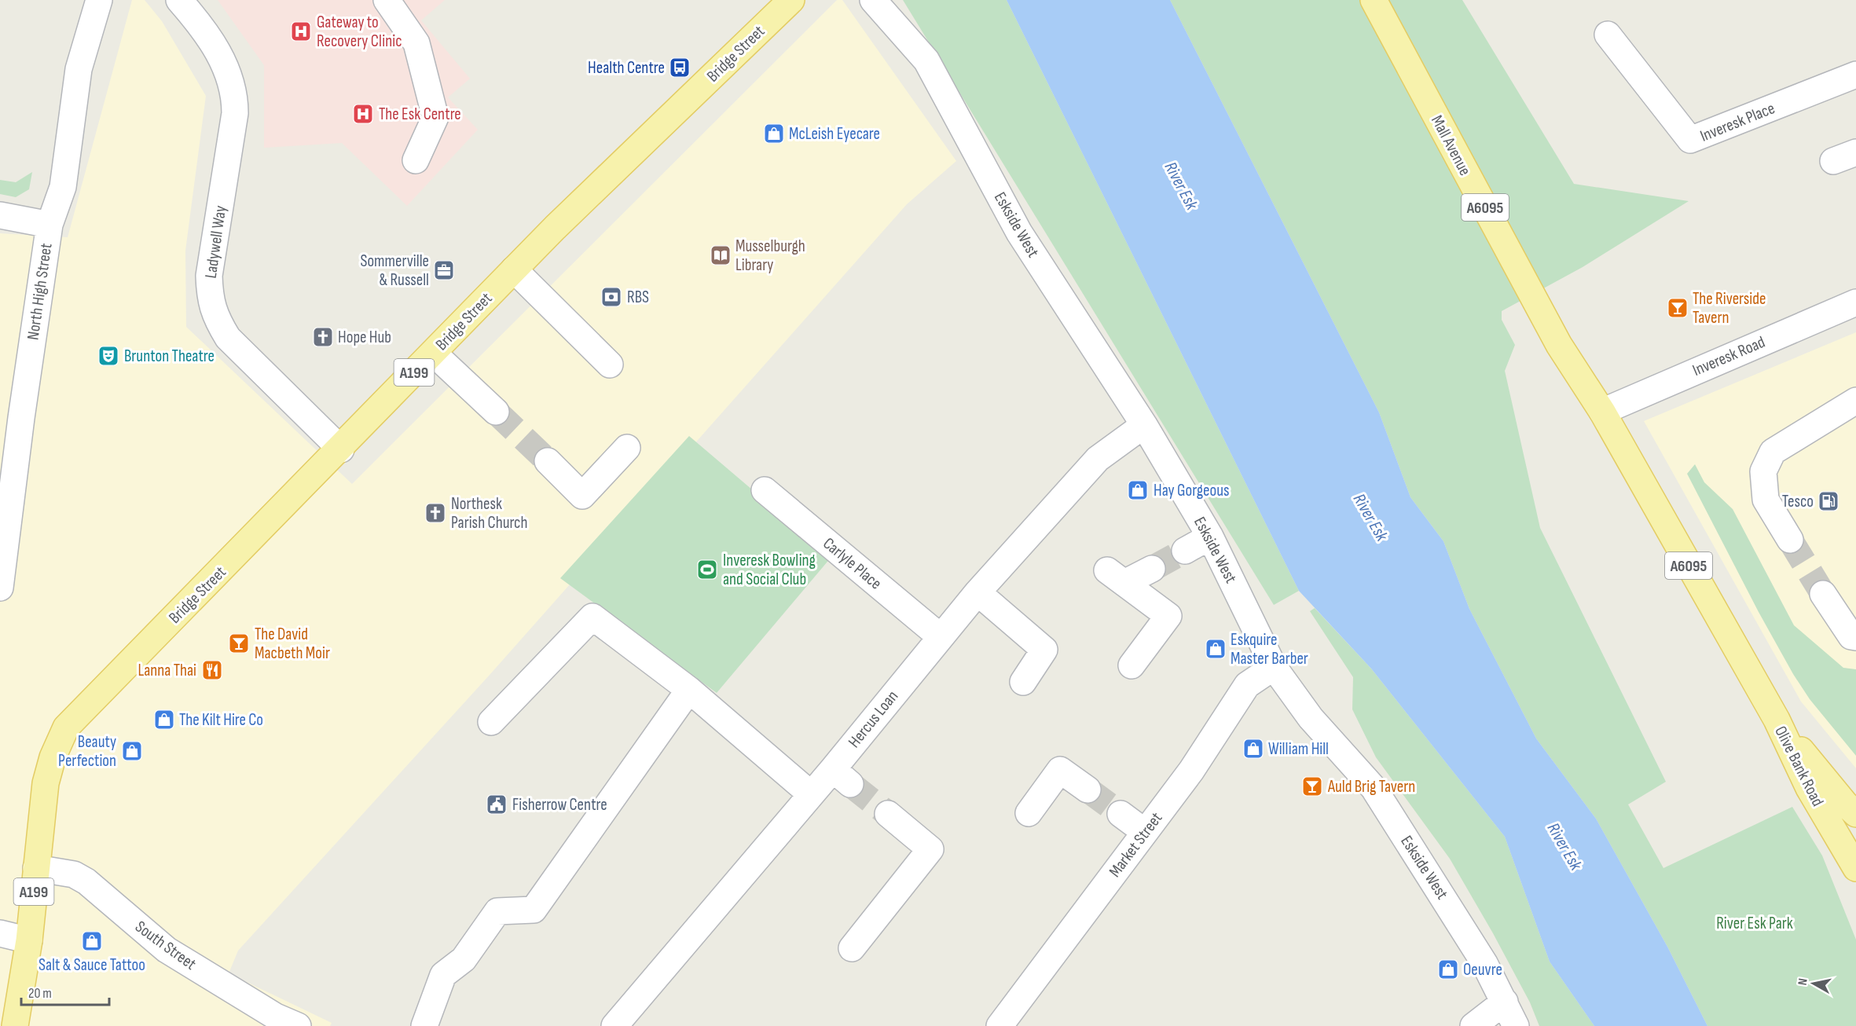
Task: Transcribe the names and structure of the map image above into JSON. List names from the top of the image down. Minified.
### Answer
{"streets":{"main road":["Bridge Street","Mall Avenue","A6095","A199","Olive Bank Road"],"street":["Inveresk Place","Eskside West","Ladywell Way","North High Street","Inveresk Road","Carlyle Place","Hercus Loan","Market Street","South Street"]},"crossings":[["Bridge Street","Ladywell Way"],["Bridge Street","A199"],["Bridge Street","South Street"],["Mall Avenue","A6095"],["Mall Avenue","Inveresk Road"],["A6095","Inveresk Road"],["A6095","Olive Bank Road"],["Eskside West","Hercus Loan"],["Eskside West","Market Street"],["A199","South Street"],["Carlyle Place","Hercus Loan"]],"water":["River Esk"],"parks":["River Esk Park"],"places":{"hospital":["Gateway to Recovery Clinic","The Esk Centre"],"bus stop":["Health Centre"],"shop":["McLeish Eyecare","Hay Gorgeous","Eskquire Master Barber","The Kilt Hire Co","William Hill","Beauty Perfection","Salt & Sauce Tattoo","Oeuvre"],"library":["Musselburgh Library"],"office":["Sommerville & Russell"],"bank":["RBS"],"bar":["The Riverside Tavern","The David Macbeth Moir","Auld Brig Tavern"],"church":["Hope Hub","Northesk Parish Church"],"theatre":["Brunton Theatre"],"fuel station":["Tesco"],"sports":["Inveresk Bowling and Social Club"],"restaurant":["Lanna Thai"],"public building":["Fisherrow Centre"]},"scale_bar":"20 m","north":"left"}
